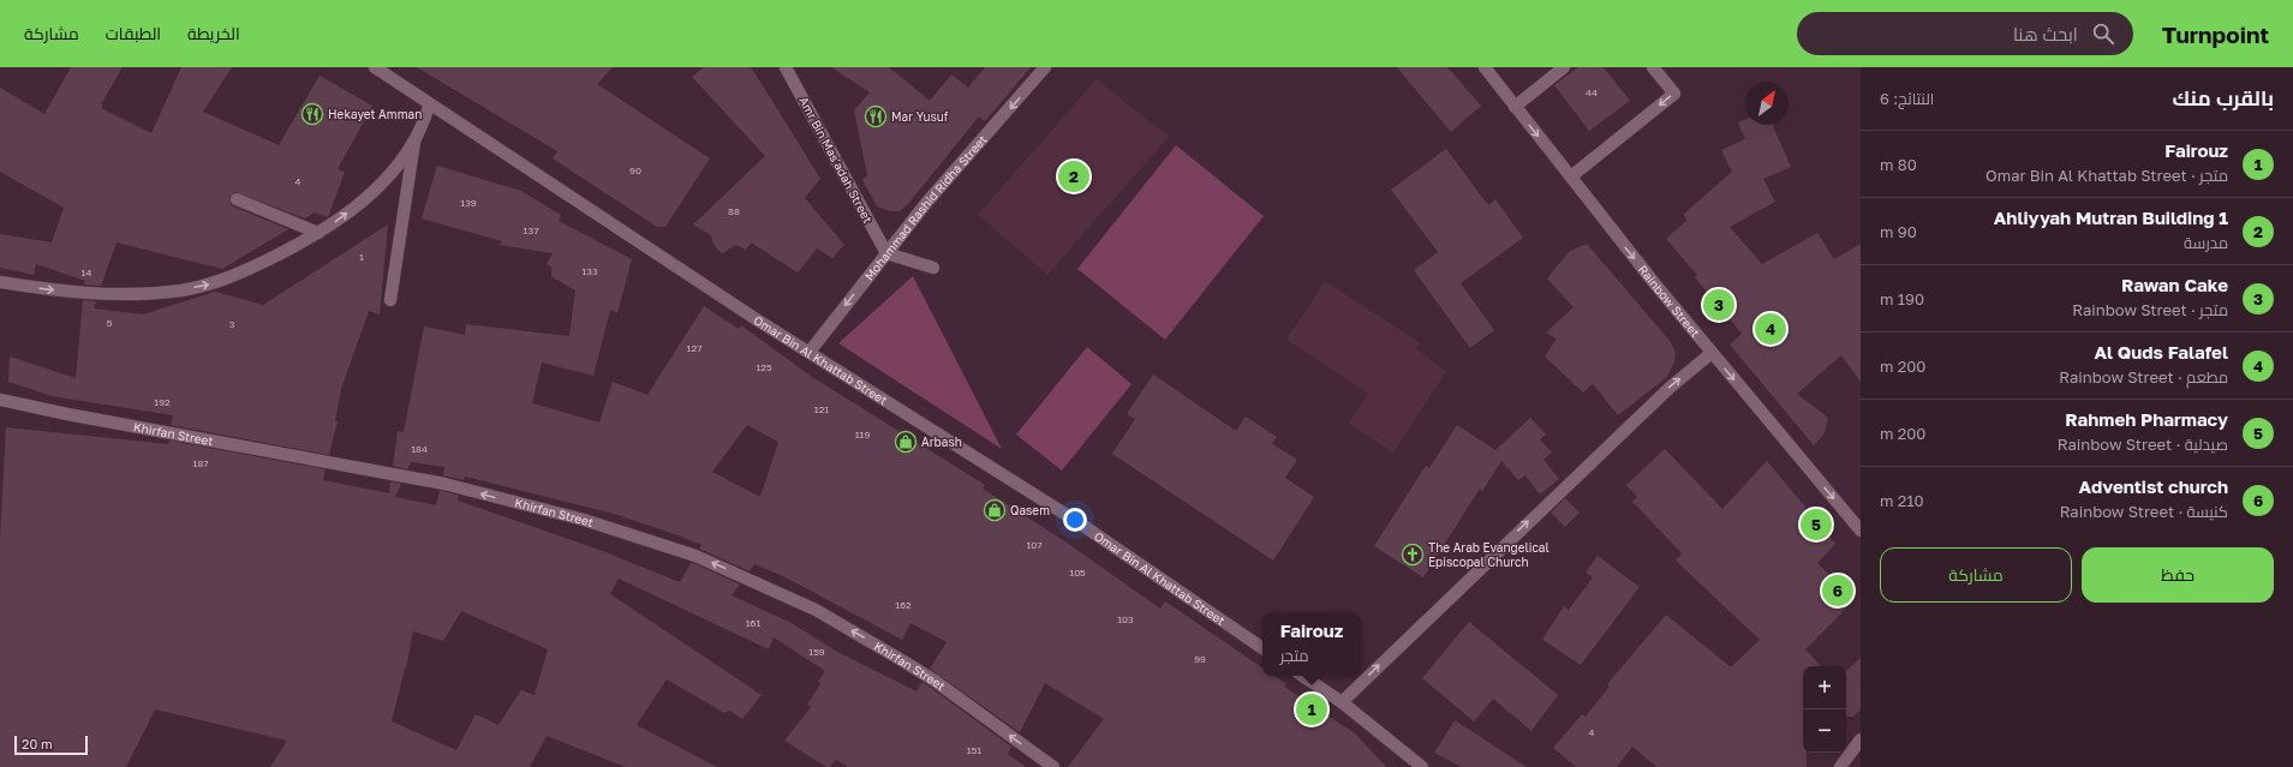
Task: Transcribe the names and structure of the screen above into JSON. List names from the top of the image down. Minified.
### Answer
{"streets":{"street":["Amr Bin Masʻadah Street","Mohammad Rashid Ridha Street","Rainbow Street","Omar Bin Al Khattab Street","Khirfan Street"]},"crossings":[["Amr Bin Masʻadah Street","Mohammad Rashid Ridha Street"],["Mohammad Rashid Ridha Street","Omar Bin Al Khattab Street"]],"one_way":["Mohammad Rashid Ridha Street","Rainbow Street","Khirfan Street"],"places":{"restaurant":["Hekayet Amman","Mar Yusuf"],"shop":["Arbash","Qasem"],"church":["The Arab Evangelical Episcopal Church"]},"house_numbers":["44","90","4","139","88","137","1","133","14","5","3","127","125","192","121","119","184","187","107","105","162","103","161","159","99","4","151"],"scale_bar":"20 m","north":"top right","page":{"header":"Turnpoint","search":"ابحث هنا","nav":["الخريطة","الطبقات","مشاركة"],"heading":["بالقرب منك","النتائج: 6"],"list":[{"mark":"1","name":"Fairouz","note":"متجر · Omar Bin Al Khattab Street","value":"80 m"},{"mark":"2","name":"Ahliyyah Mutran Building 1","note":"مدرسة","value":"90 m"},{"mark":"3","name":"Rawan Cake","note":"متجر · Rainbow Street","value":"190 m"},{"mark":"4","name":"Al Quds Falafel","note":"مطعم · Rainbow Street","value":"200 m"},{"mark":"5","name":"Rahmeh Pharmacy","note":"صيدلية · Rainbow Street","value":"200 m"},{"mark":"6","name":"Adventist church","note":"كنيسة · Rainbow Street","value":"210 m"}],"pins":["2","3","4","5","6","1"],"buttons":["حفظ","مشاركة"],"popup":["Fairouz","متجر"],"map_buttons":["+","−"],"scale":"20 m"}}
